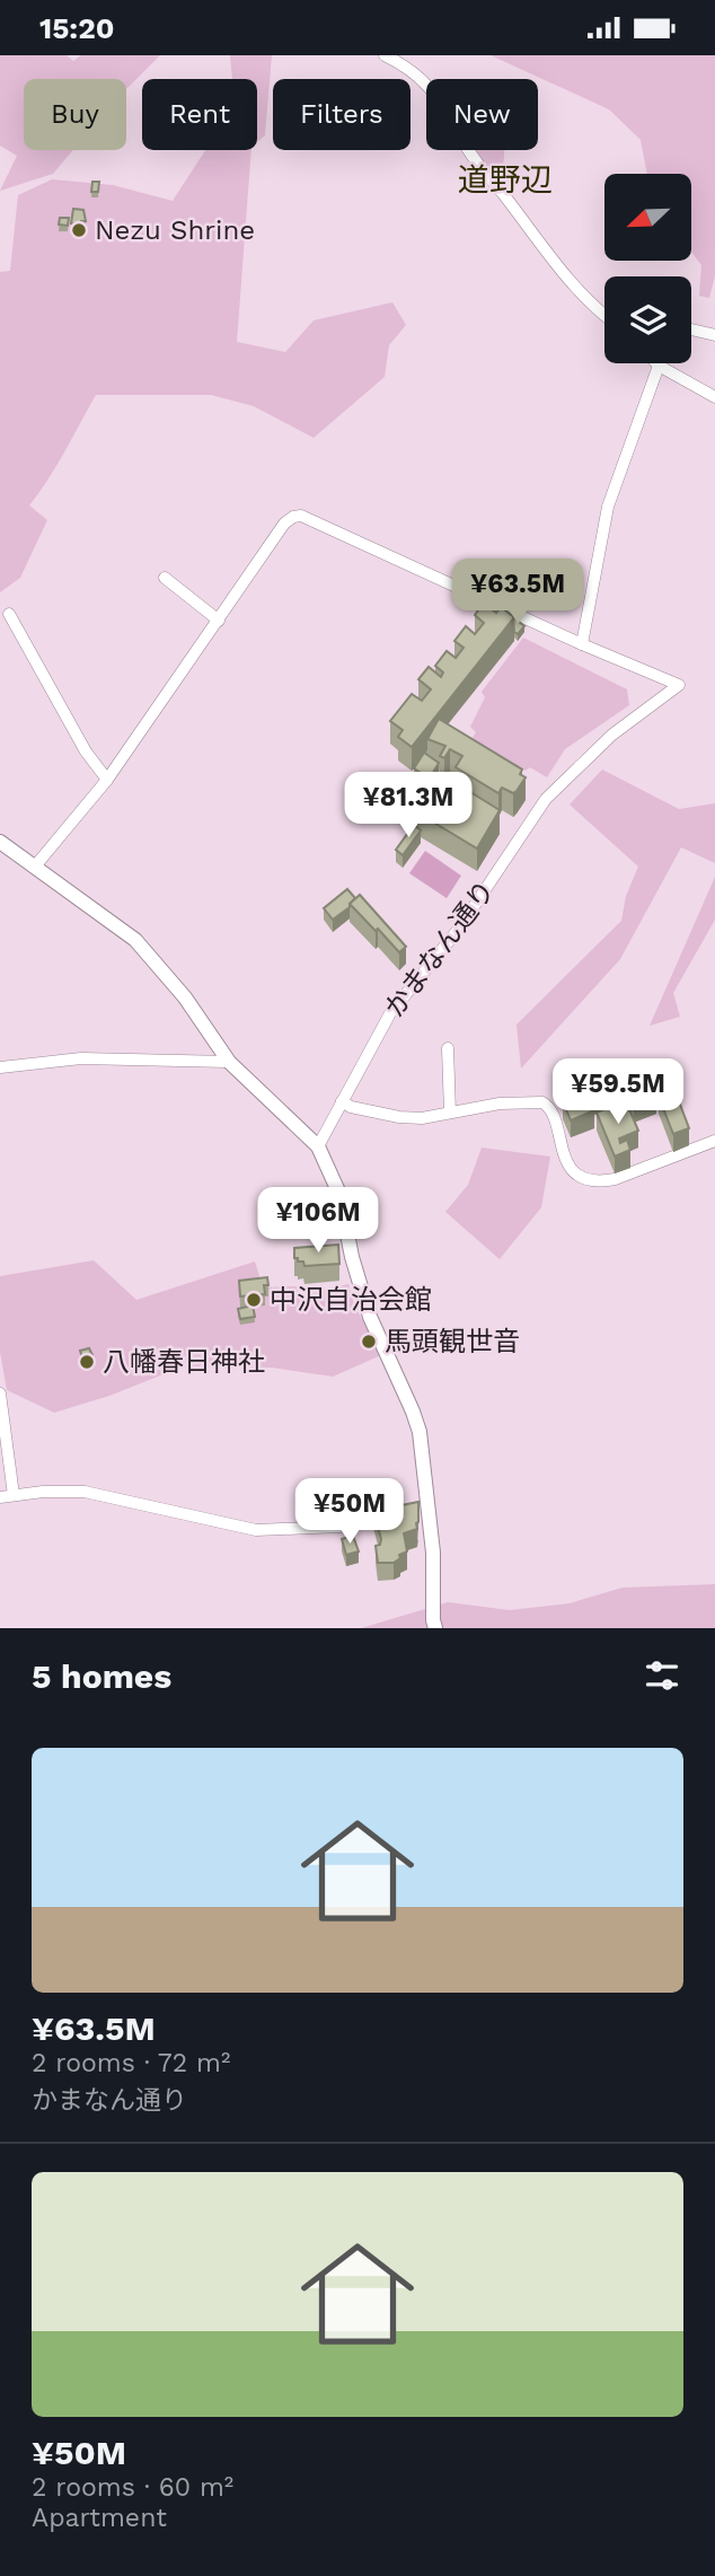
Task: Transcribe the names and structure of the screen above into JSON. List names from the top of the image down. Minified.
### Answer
{"streets":{"street":["かまなん通り"]},"districts":["道野辺"],"places":["Nezu Shrine","中沢自治会館","馬頭観世音","八幡春日神社"],"north":"bottom left","page":{"status":"15:20","chip":["Buy","Rent","Filters","New"],"price":["¥63.5M","¥81.3M","¥59.5M","¥106M","¥50M"],"heading":"5 homes","list":[{"name":"¥63.5M","note":"2 rooms · 72 m² · かまなん通り"},{"name":"¥50M","note":"2 rooms · 60 m² · Apartment"}]}}
